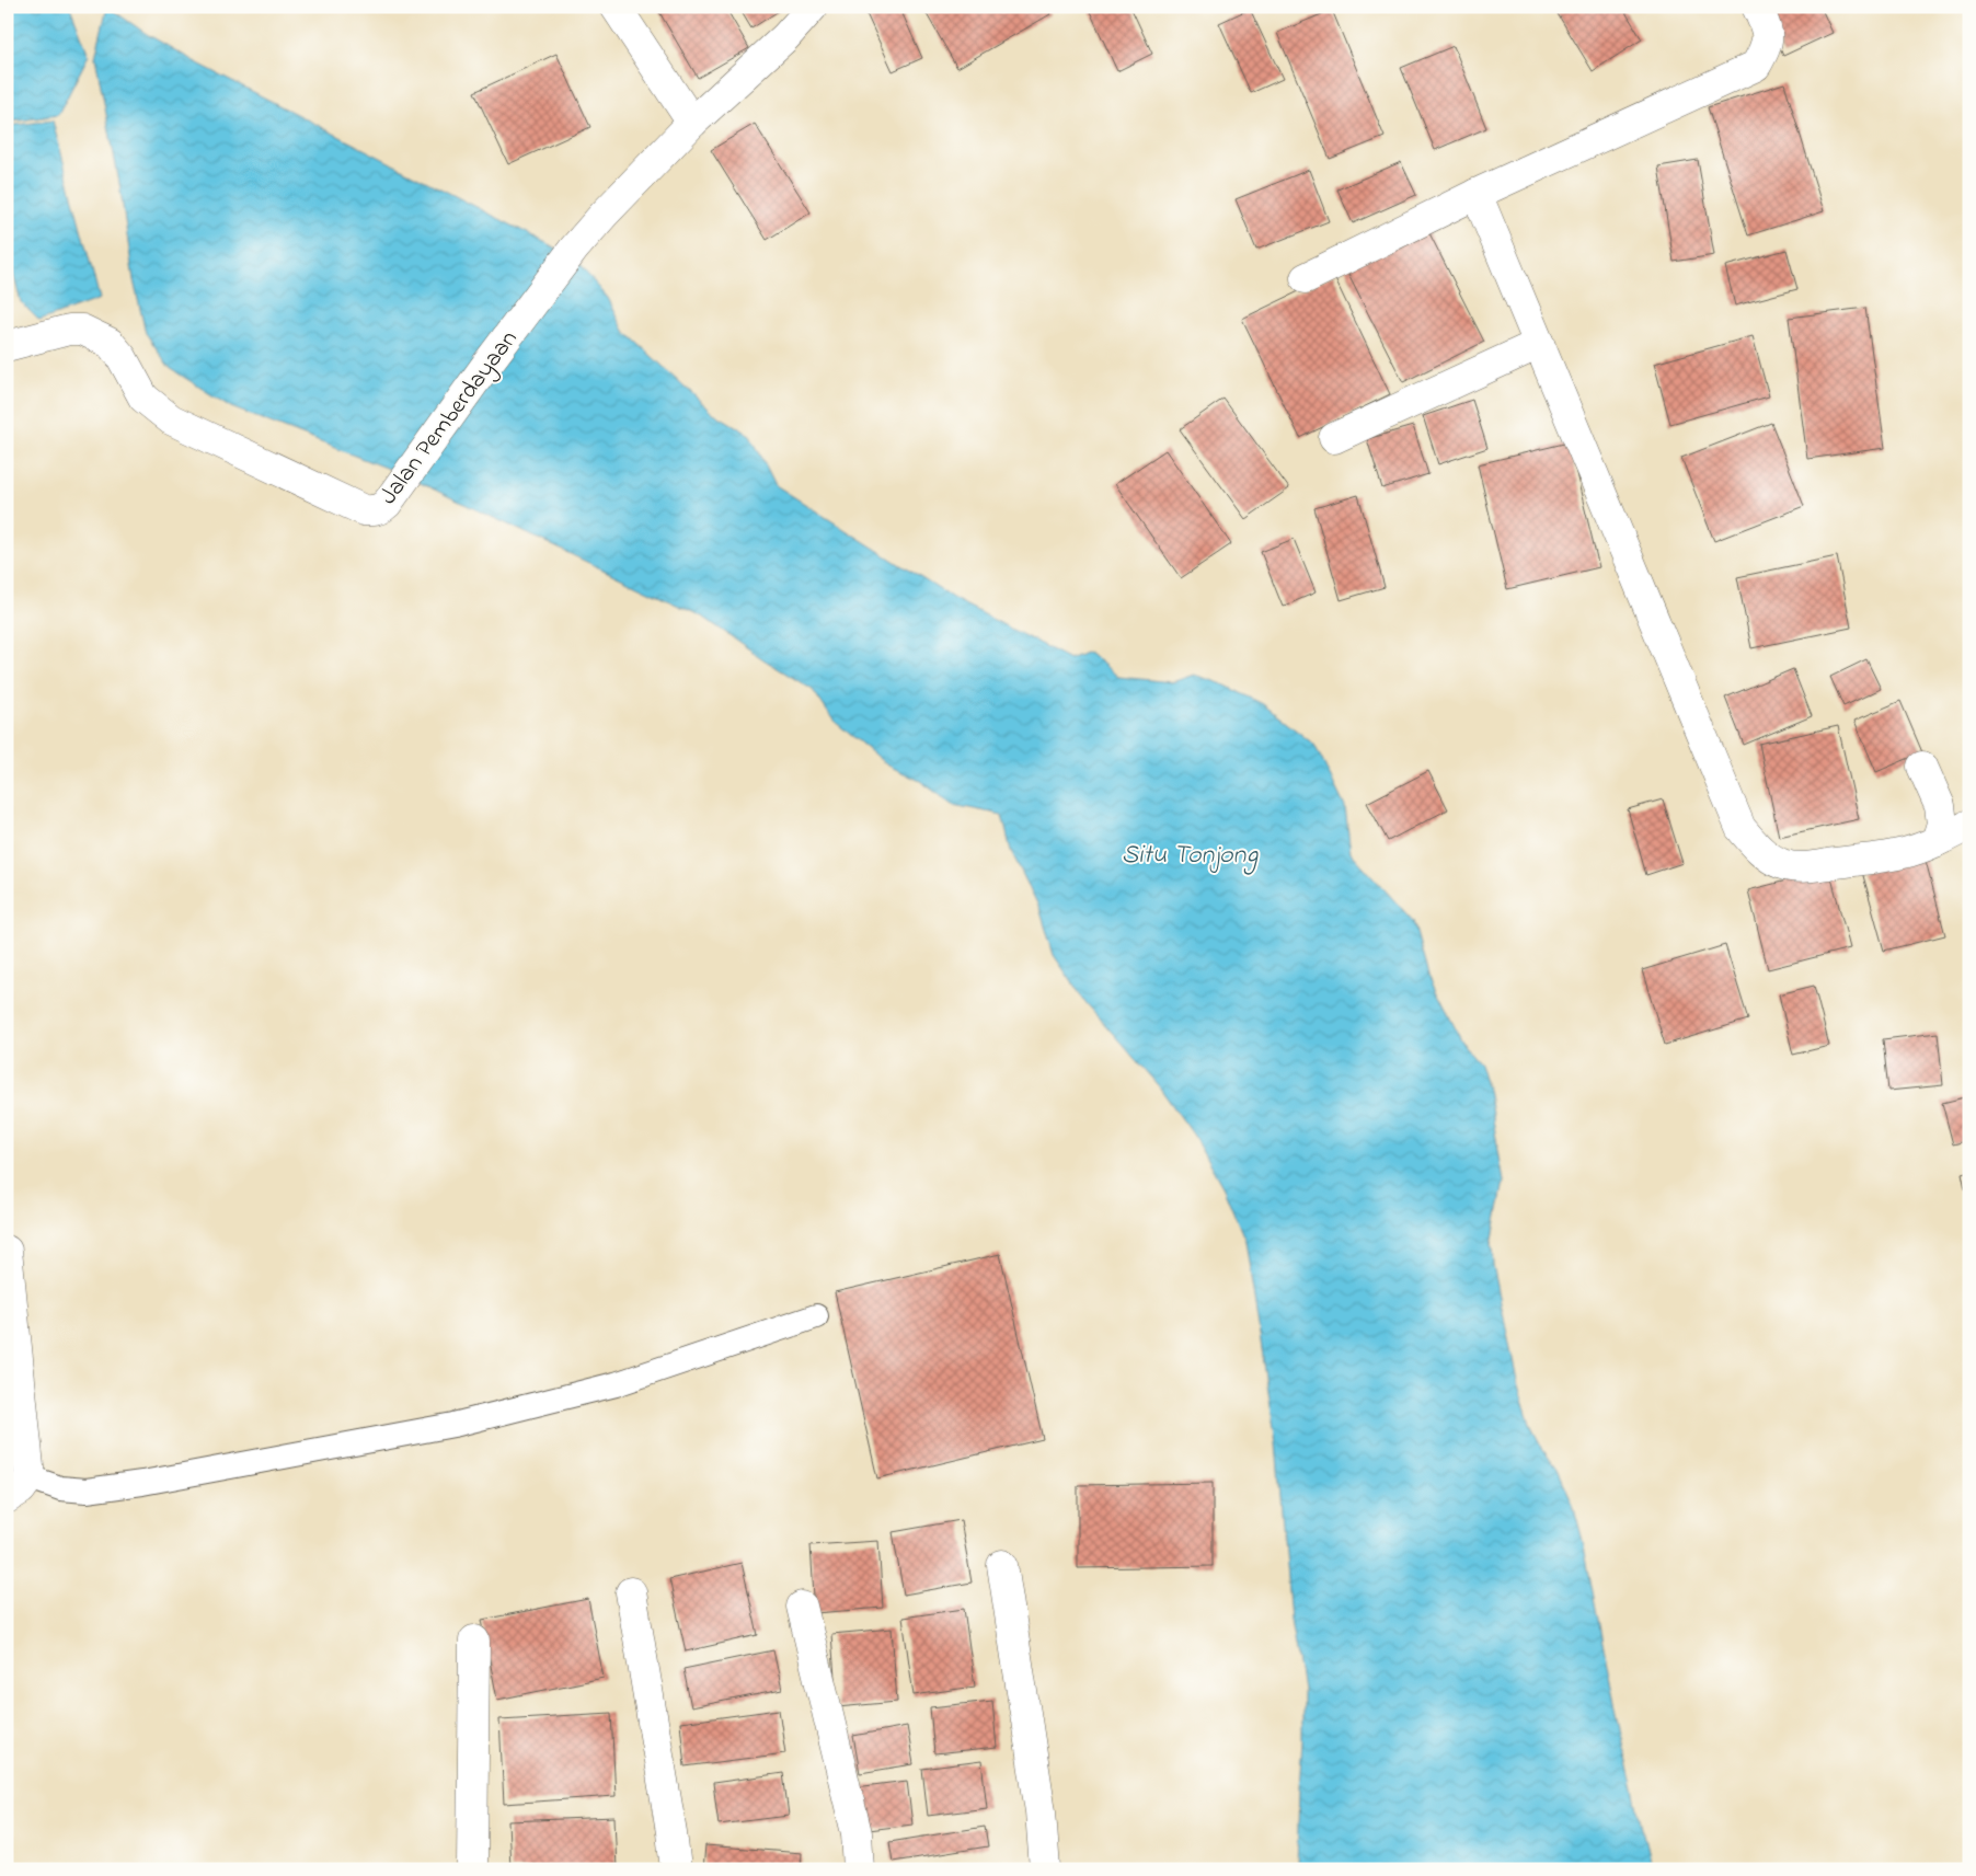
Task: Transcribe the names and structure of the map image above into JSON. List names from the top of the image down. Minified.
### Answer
{"streets":{"street":["Jalan Pemberdayaan"]},"water":["Situ Tonjong"]}
